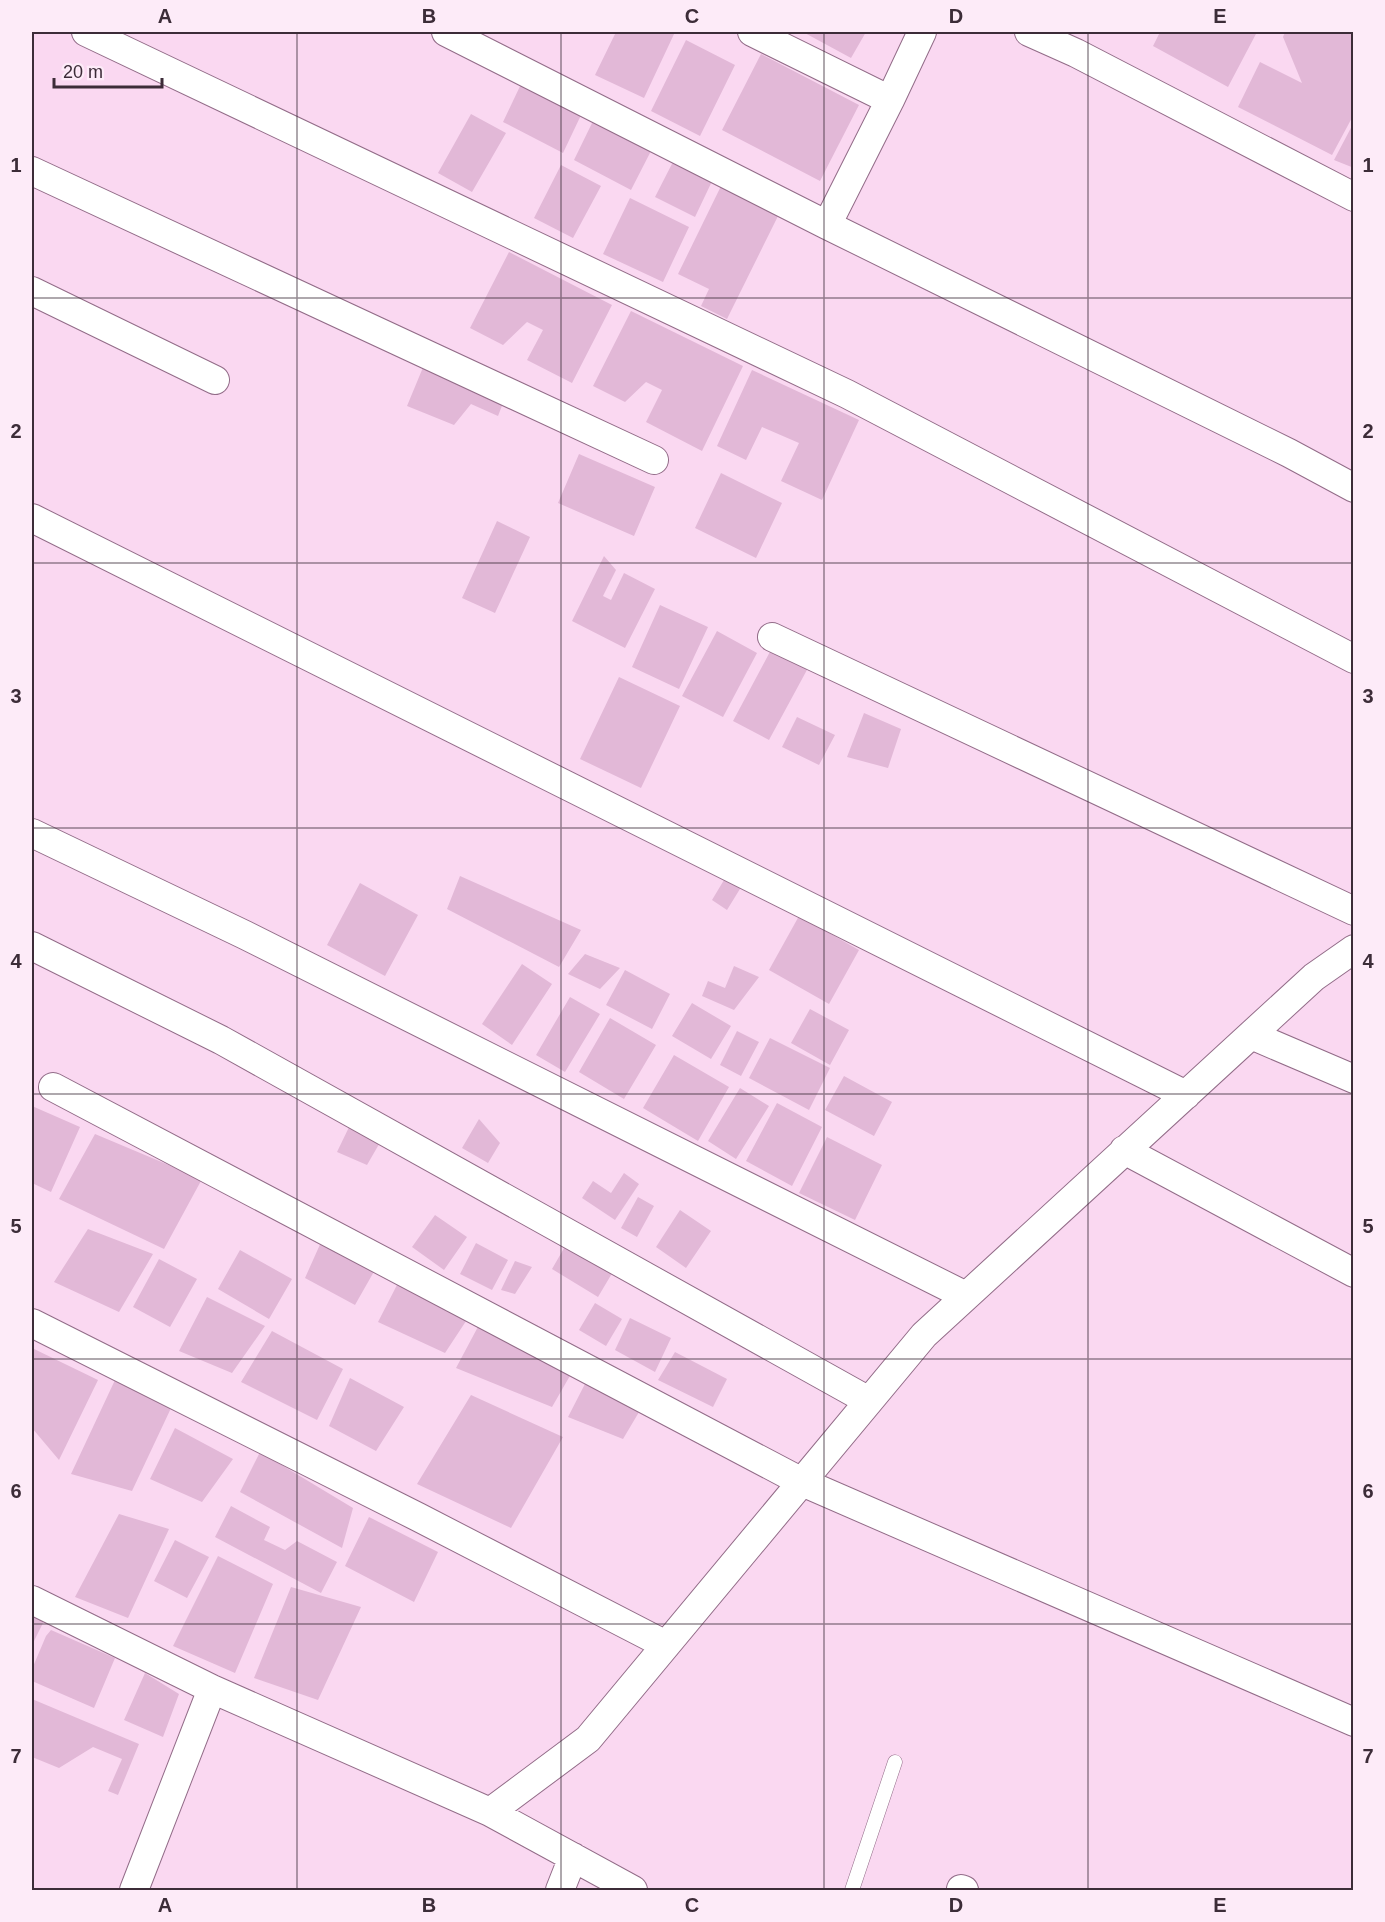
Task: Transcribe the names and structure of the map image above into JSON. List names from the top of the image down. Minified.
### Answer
{"scale_bar":"20 m","grid":{"columns":["A","B","C","D","E"],"rows":["1","2","3","4","5","6","7"]}}
